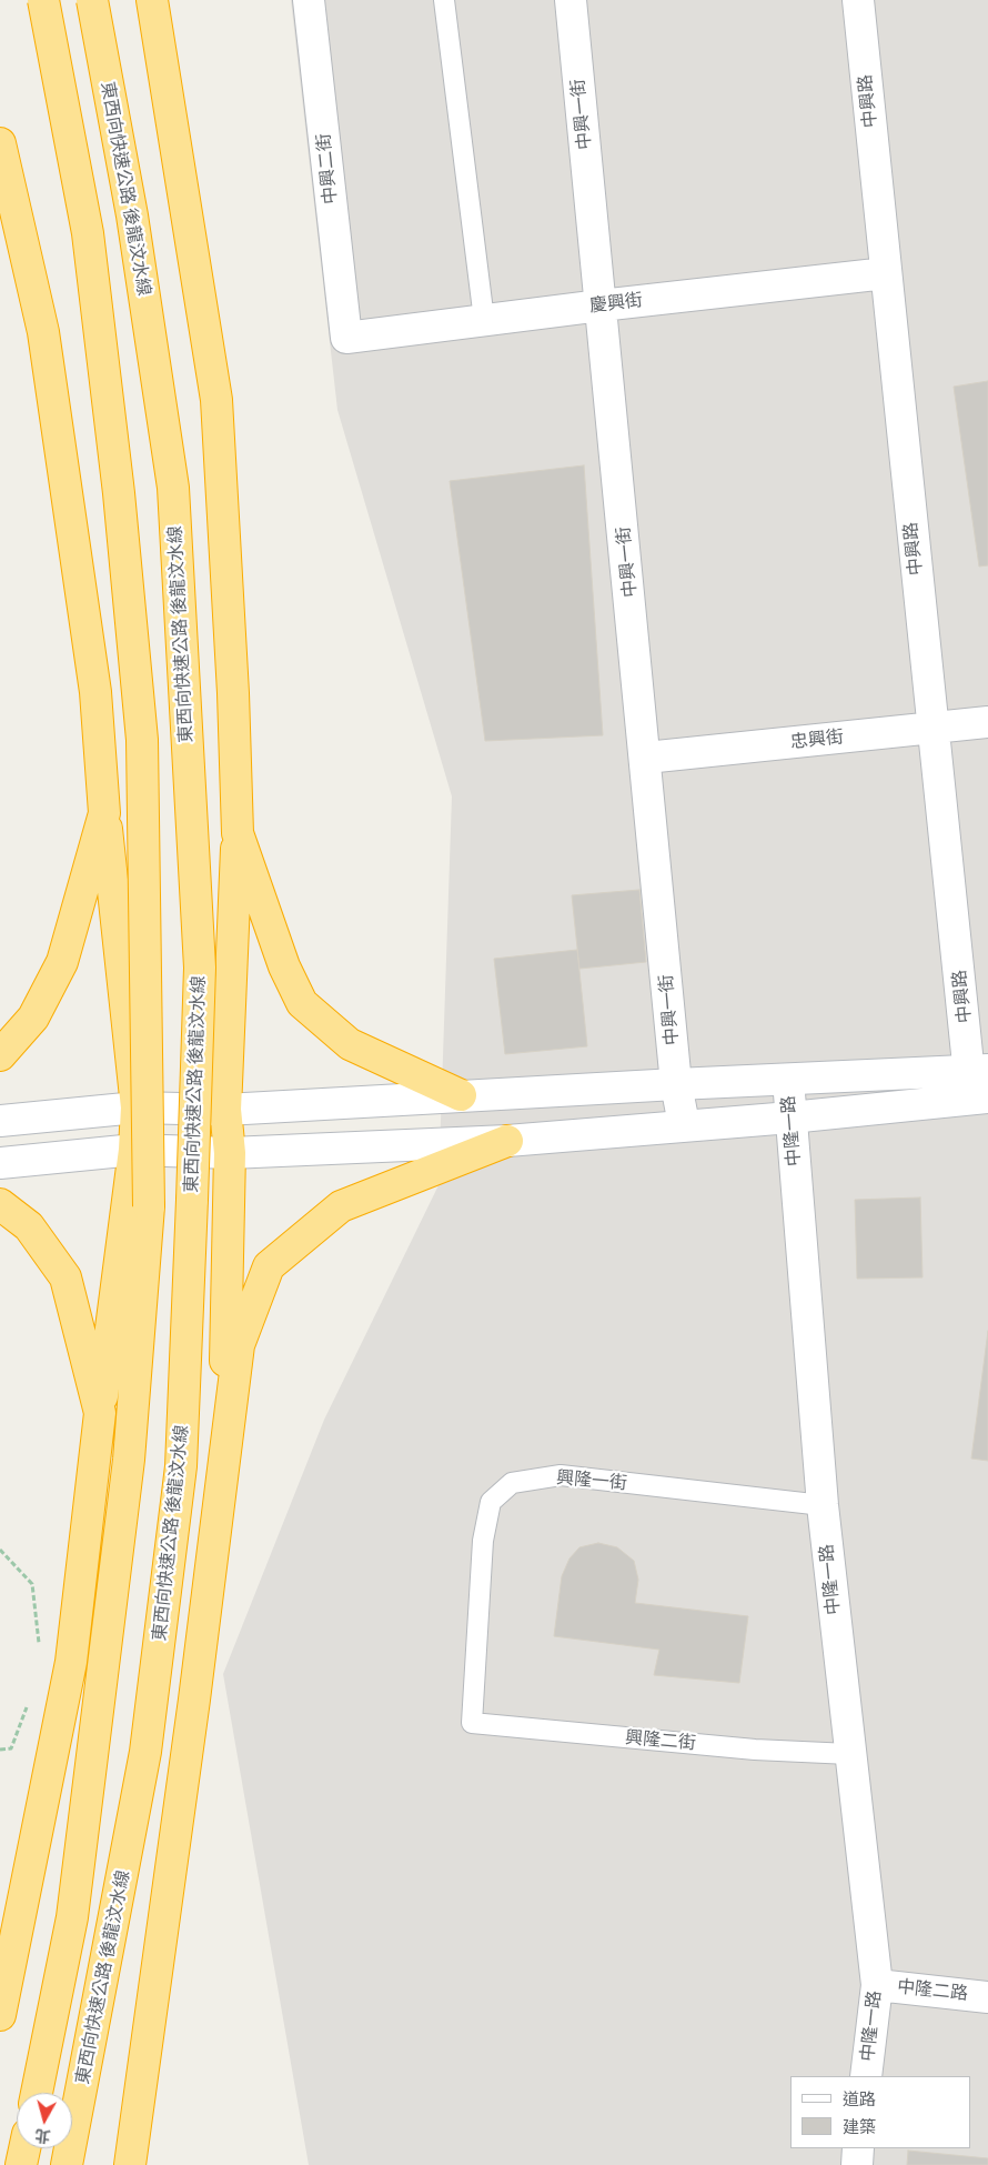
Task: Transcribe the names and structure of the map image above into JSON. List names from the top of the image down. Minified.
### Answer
{"streets":{"highway":["東西向快速公路 後龍汶水線"],"street":["中興路","中興一街","中興二街","慶興街","忠興街","中隆一路","中隆二路"],"lane":["興隆一街","興隆二街"]},"crossings":[["中興路","慶興街"],["中興路","忠興街"],["中興一街","慶興街"],["中興一街","忠興街"],["中興二街","慶興街"],["中隆一路","興隆一街"],["中隆一路","興隆二街"],["中隆一路","中隆二路"],["興隆一街","興隆二街"]],"legend":["道路","建築"],"north":"bottom"}
